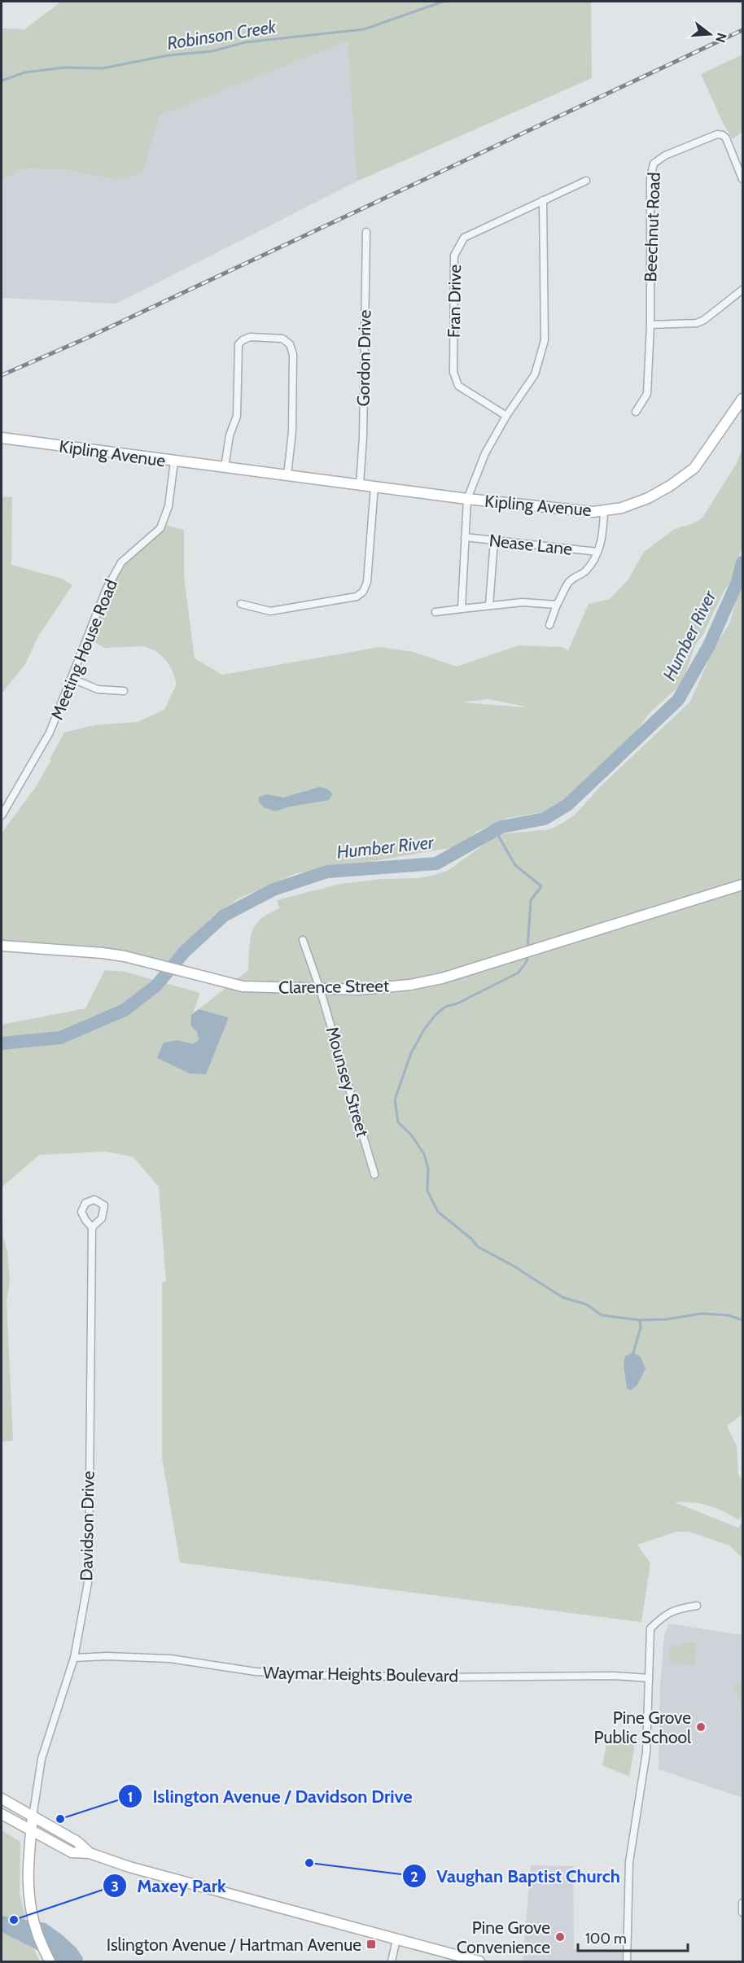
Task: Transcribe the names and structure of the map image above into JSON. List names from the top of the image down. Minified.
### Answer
{"streets":{"street":["Beechnut Road","Fran Drive","Gordon Drive","Kipling Avenue","Nease Lane","Meeting House Road","Clarence Street","Mounsey Street","Davidson Drive","Waymar Heights Boulevard"]},"crossings":[["Gordon Drive","Kipling Avenue"],["Kipling Avenue","Meeting House Road"],["Clarence Street","Mounsey Street"],["Davidson Drive","Waymar Heights Boulevard"]],"water":["Robinson Creek","Humber River"],"places":{"other":["Pine Grove Public School","Islington Avenue / Davidson Drive","Vaughan Baptist Church","Maxey Park","Pine Grove Convenience"],"transit":["Islington Avenue / Hartman Avenue"]},"scale_bar":"100 m","north":"right"}
